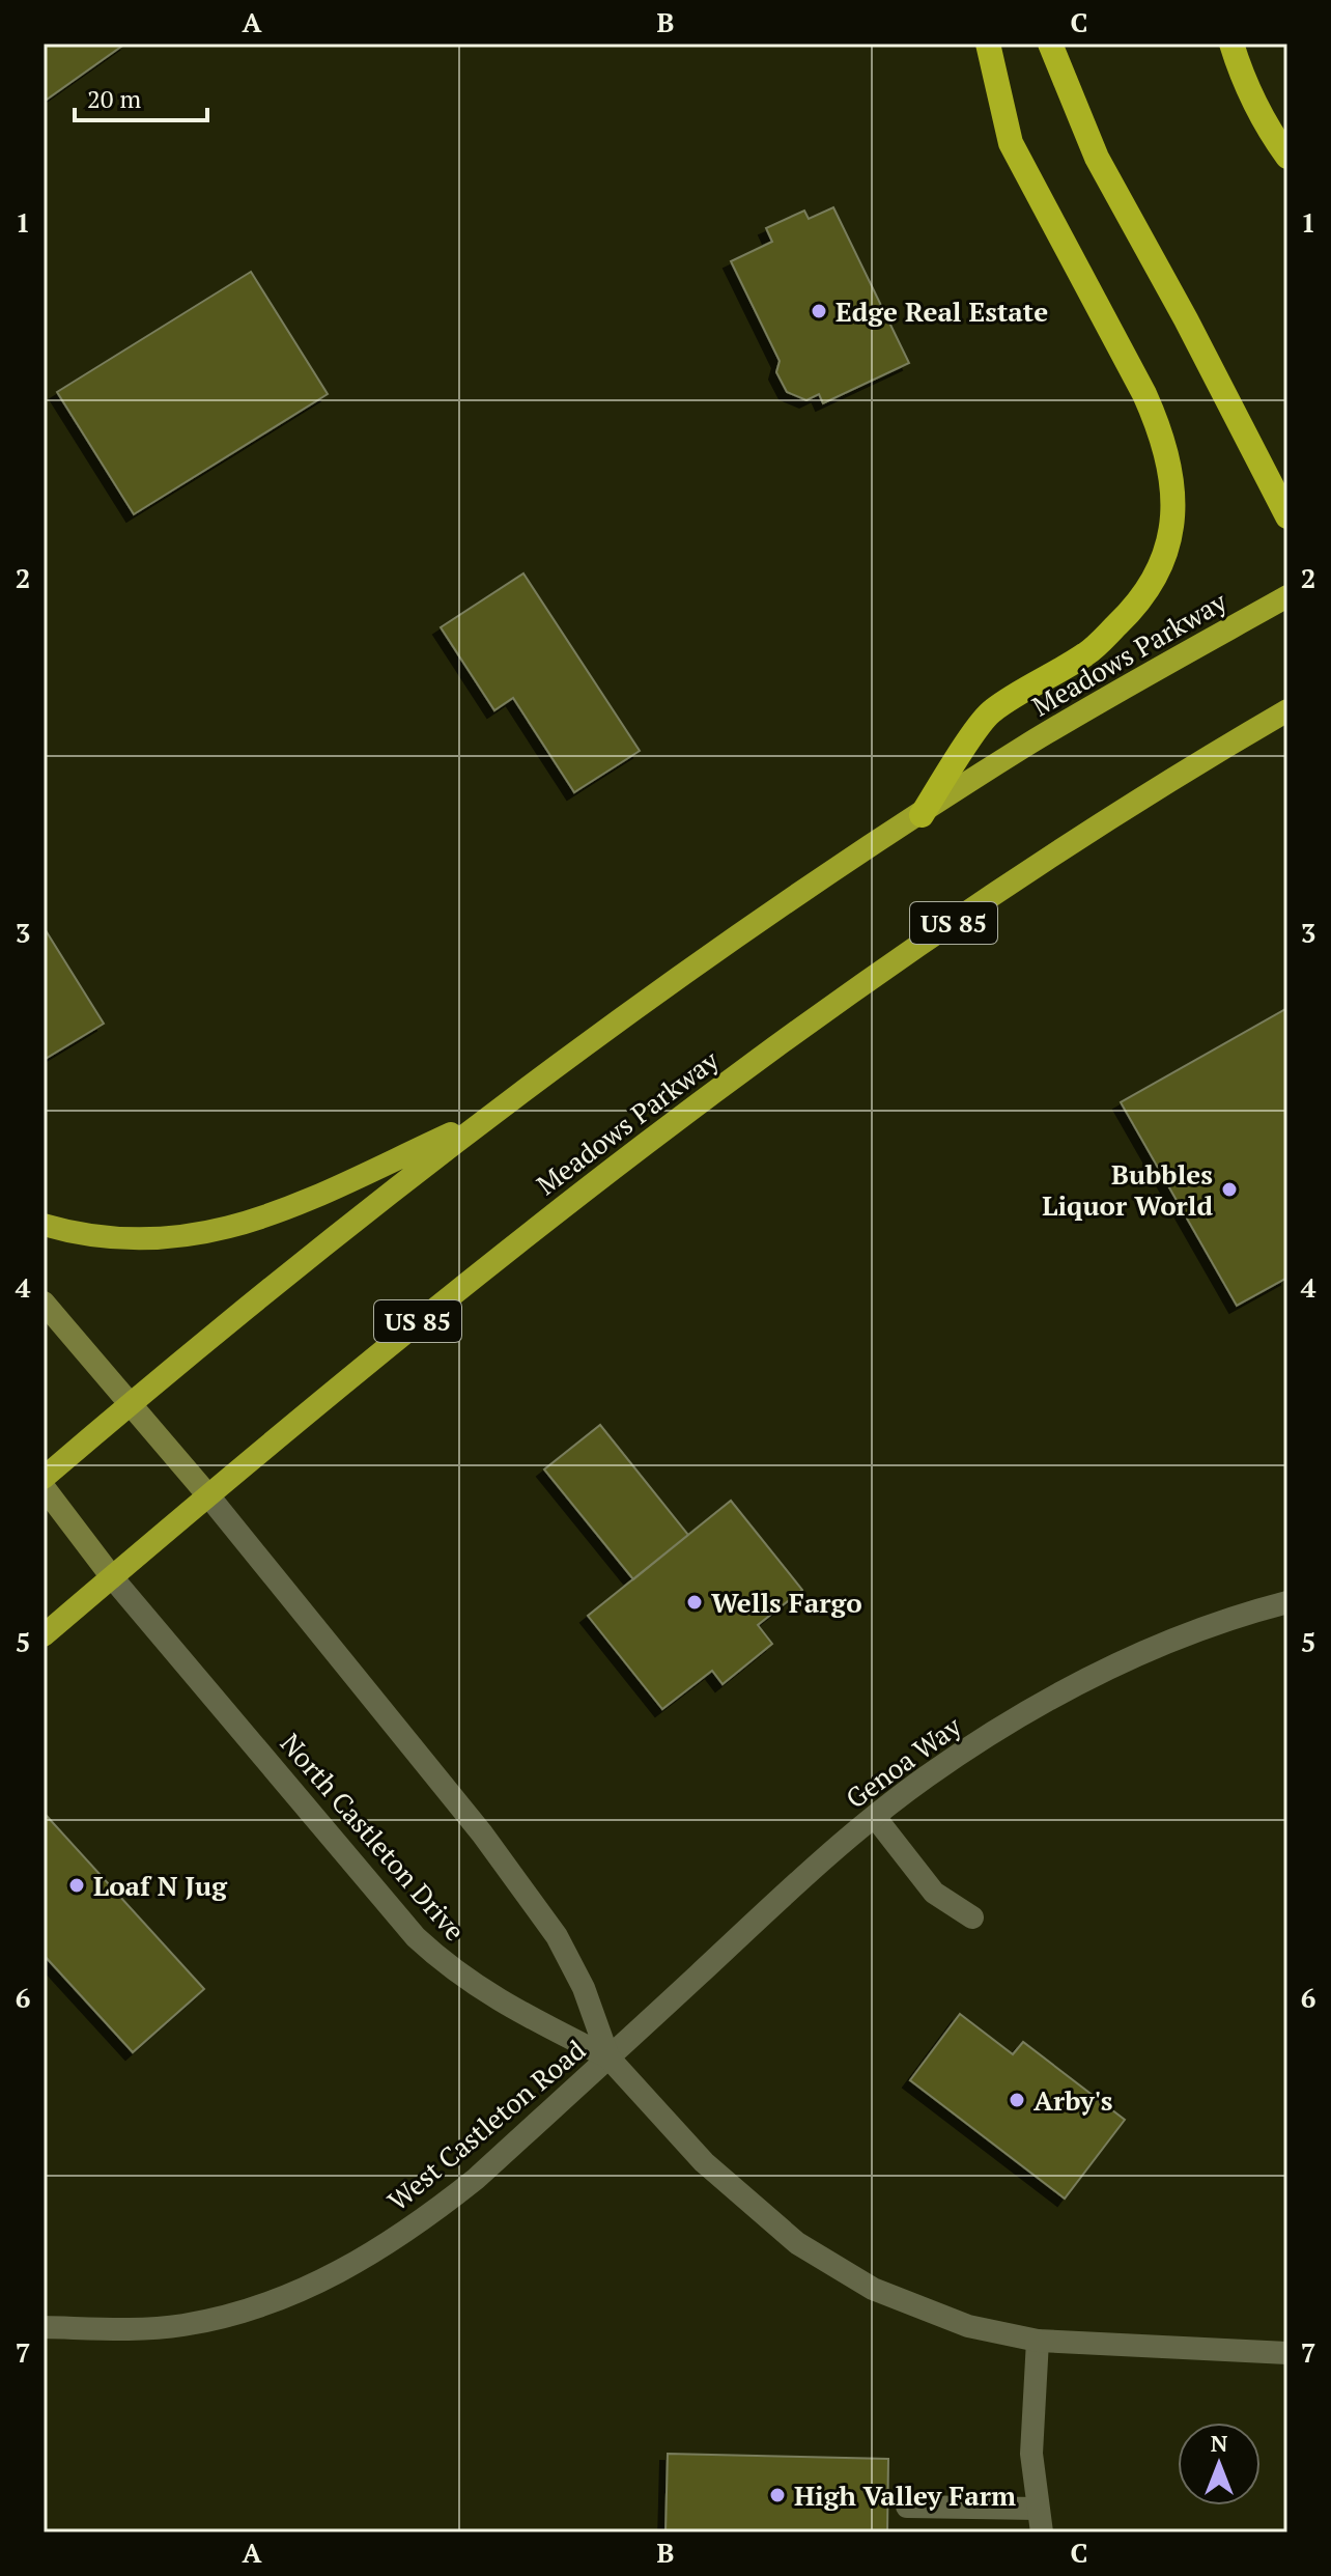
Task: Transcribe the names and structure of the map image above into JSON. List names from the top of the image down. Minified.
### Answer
{"streets":{"highway":["Meadows Parkway","US 85"],"main road":["North Castleton Drive"],"street":["Genoa Way","West Castleton Road"]},"crossings":[["Meadows Parkway","North Castleton Drive"],["Genoa Way","North Castleton Drive"],["Genoa Way","West Castleton Road"],["North Castleton Drive","West Castleton Road"]],"places":["Edge Real Estate","Bubbles Liquor World","Wells Fargo","Loaf N Jug","Arby's","High Valley Farm"],"scale_bar":"20 m","north":"top","grid":{"columns":["A","B","C"],"rows":["1","2","3","4","5","6","7"]}}
